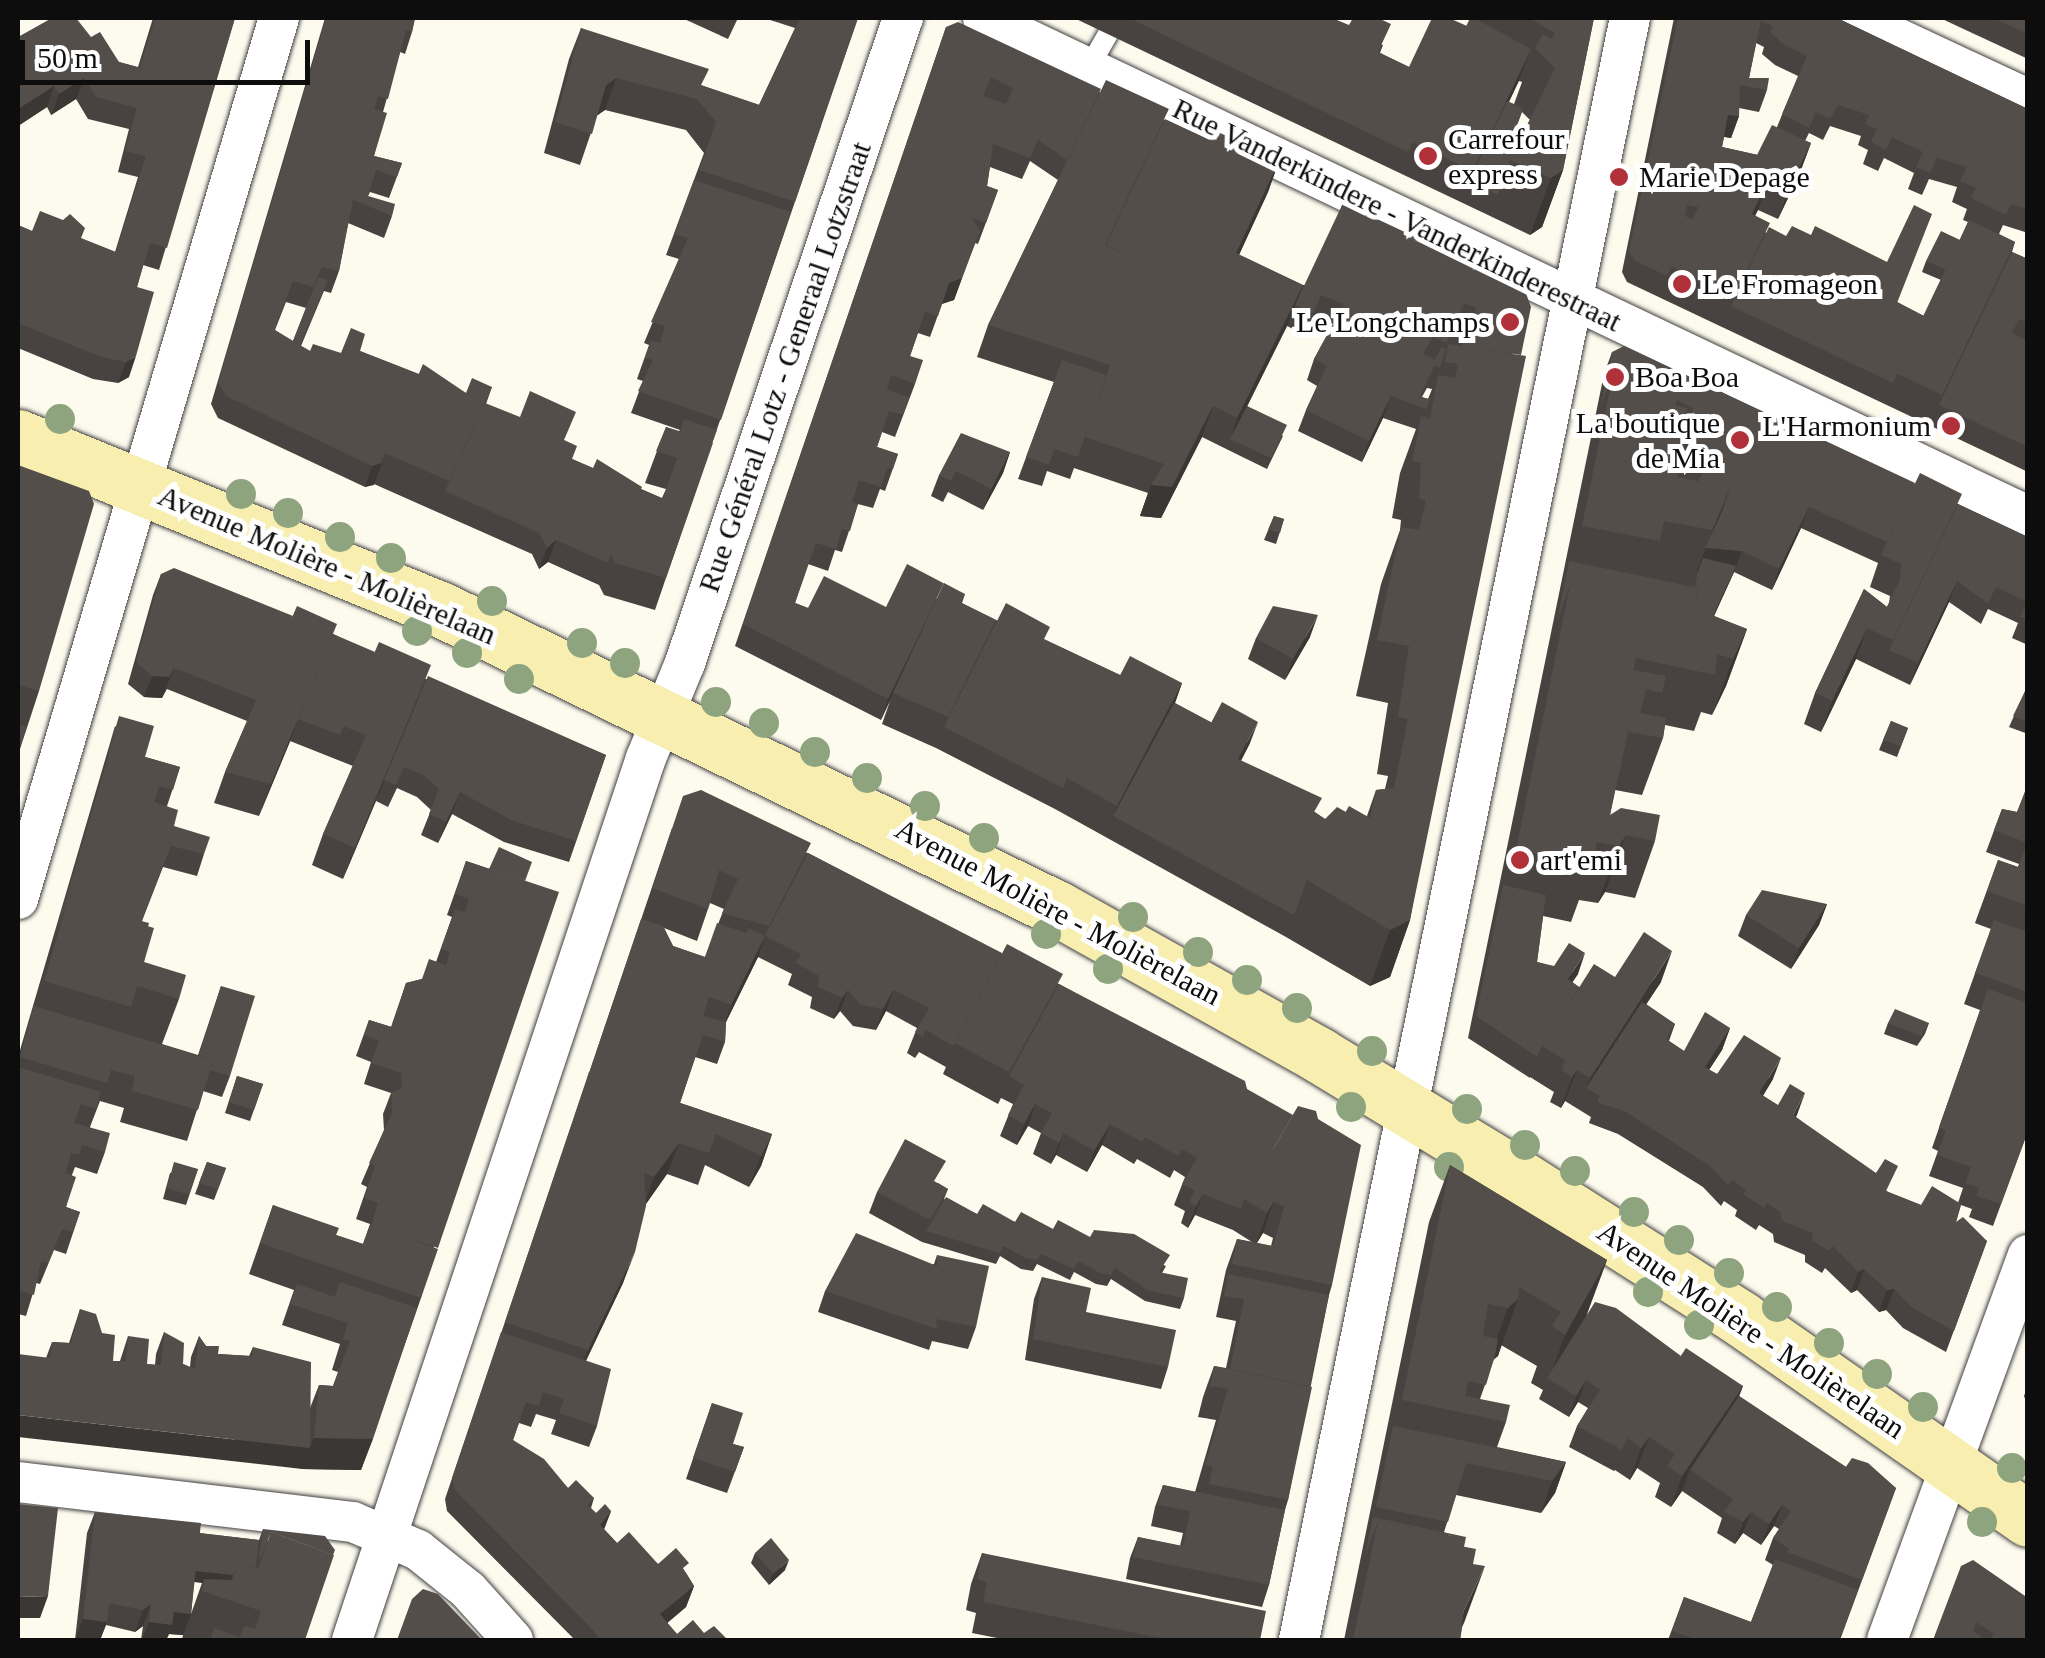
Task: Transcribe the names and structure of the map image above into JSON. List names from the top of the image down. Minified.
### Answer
{"streets":{"street":["Rue Vanderkindere - Vanderkinderestraat","Rue Général Lotz - Generaal Lotzstraat","Avenue Molière - Molièrelaan"]},"crossings":[["Rue Général Lotz - Generaal Lotzstraat","Avenue Molière - Molièrelaan"]],"places":["Carrefour express","Marie Depage","Le Fromageon","Le Longchamps","Boa Boa","L'Harmonium","La boutique de Mia","art'emi"],"scale_bar":"50 m"}
